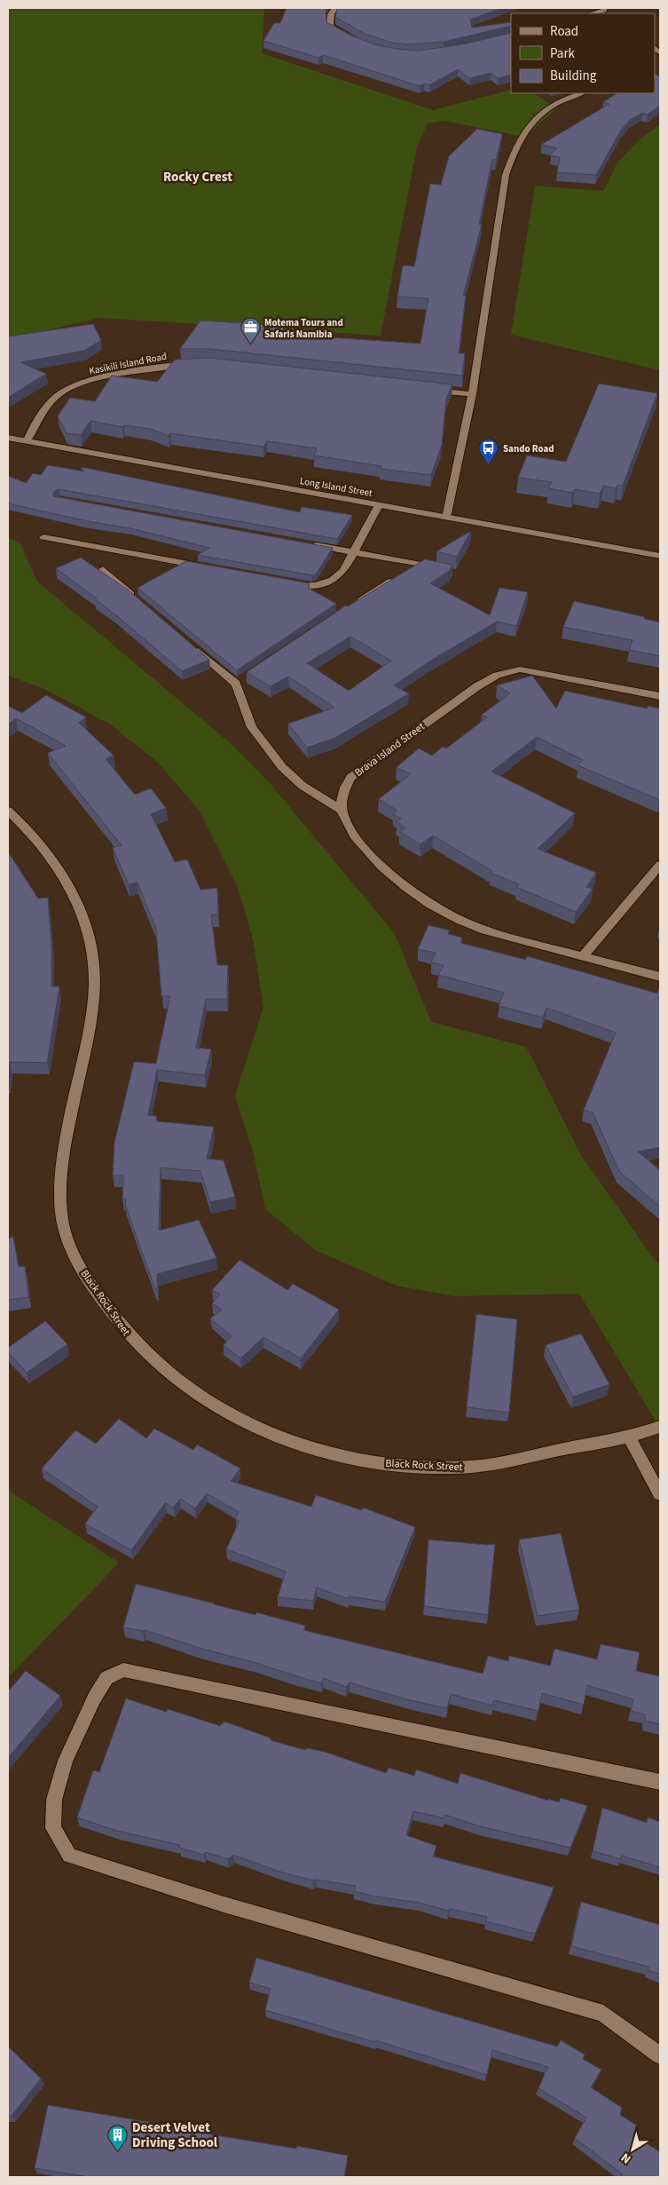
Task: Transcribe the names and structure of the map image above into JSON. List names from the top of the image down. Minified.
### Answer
{"streets":{"street":["Kasikili Island Road","Long Island Street","Brava Island Street","Black Rock Street"]},"crossings":[["Kasikili Island Road","Long Island Street"]],"districts":["Rocky Crest"],"places":{"office":["Motema Tours and Safaris Namibia"],"bus stop":["Sando Road"],"building":["Desert Velvet Driving School"]},"legend":["Road","Park","Building"],"north":"bottom left"}
